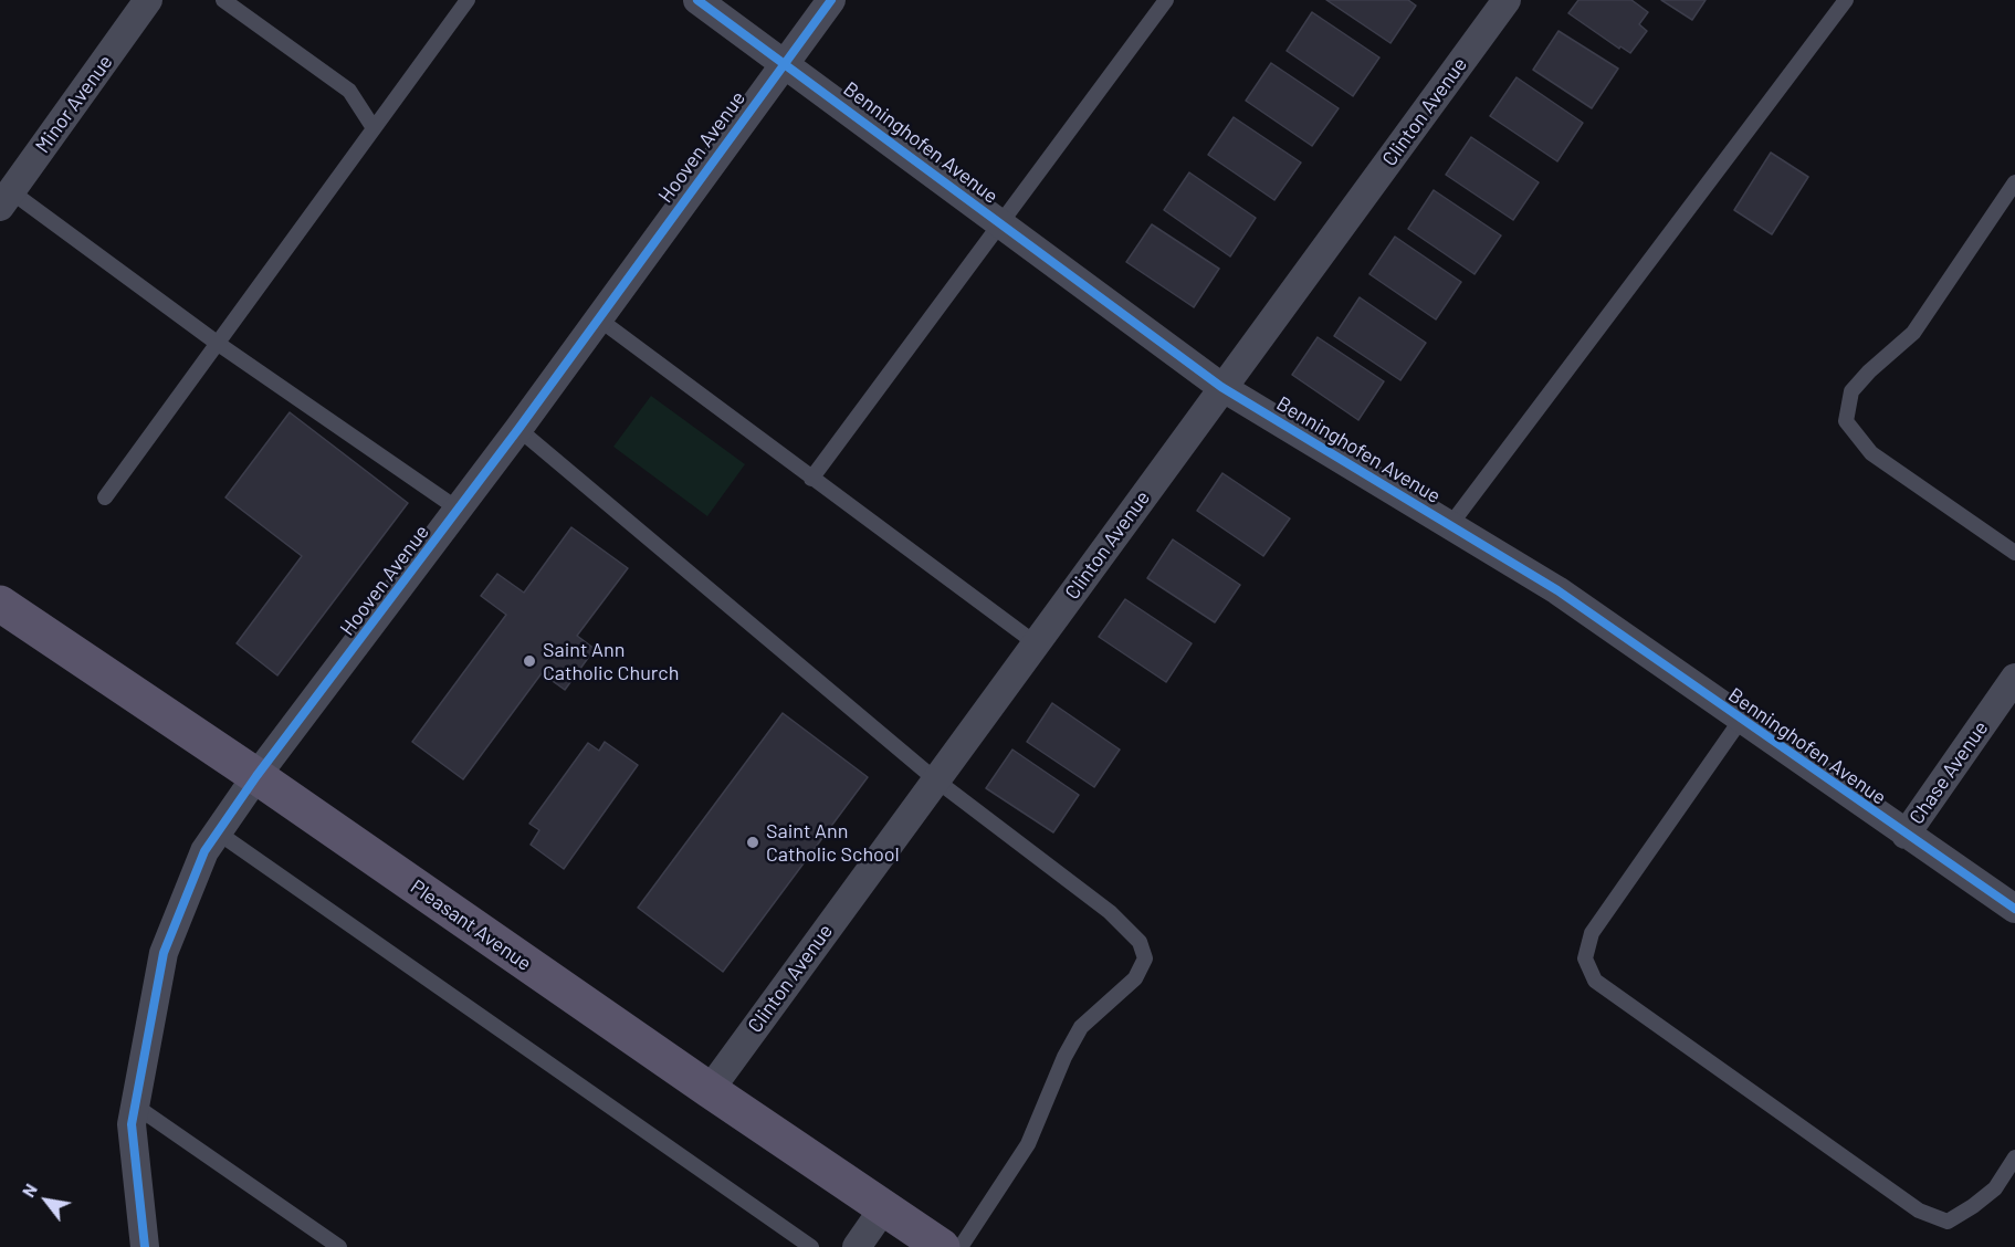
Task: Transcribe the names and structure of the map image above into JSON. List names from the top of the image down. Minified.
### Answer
{"streets":{"main road":["Pleasant Avenue"],"street":["Minor Avenue","Clinton Avenue","Benninghofen Avenue","Hooven Avenue","Chase Avenue"]},"crossings":[["Clinton Avenue","Benninghofen Avenue"],["Clinton Avenue","Pleasant Avenue"],["Benninghofen Avenue","Hooven Avenue"],["Benninghofen Avenue","Chase Avenue"],["Hooven Avenue","Pleasant Avenue"]],"places":["Saint Ann Catholic Church","Saint Ann Catholic School"],"north":"top left"}
